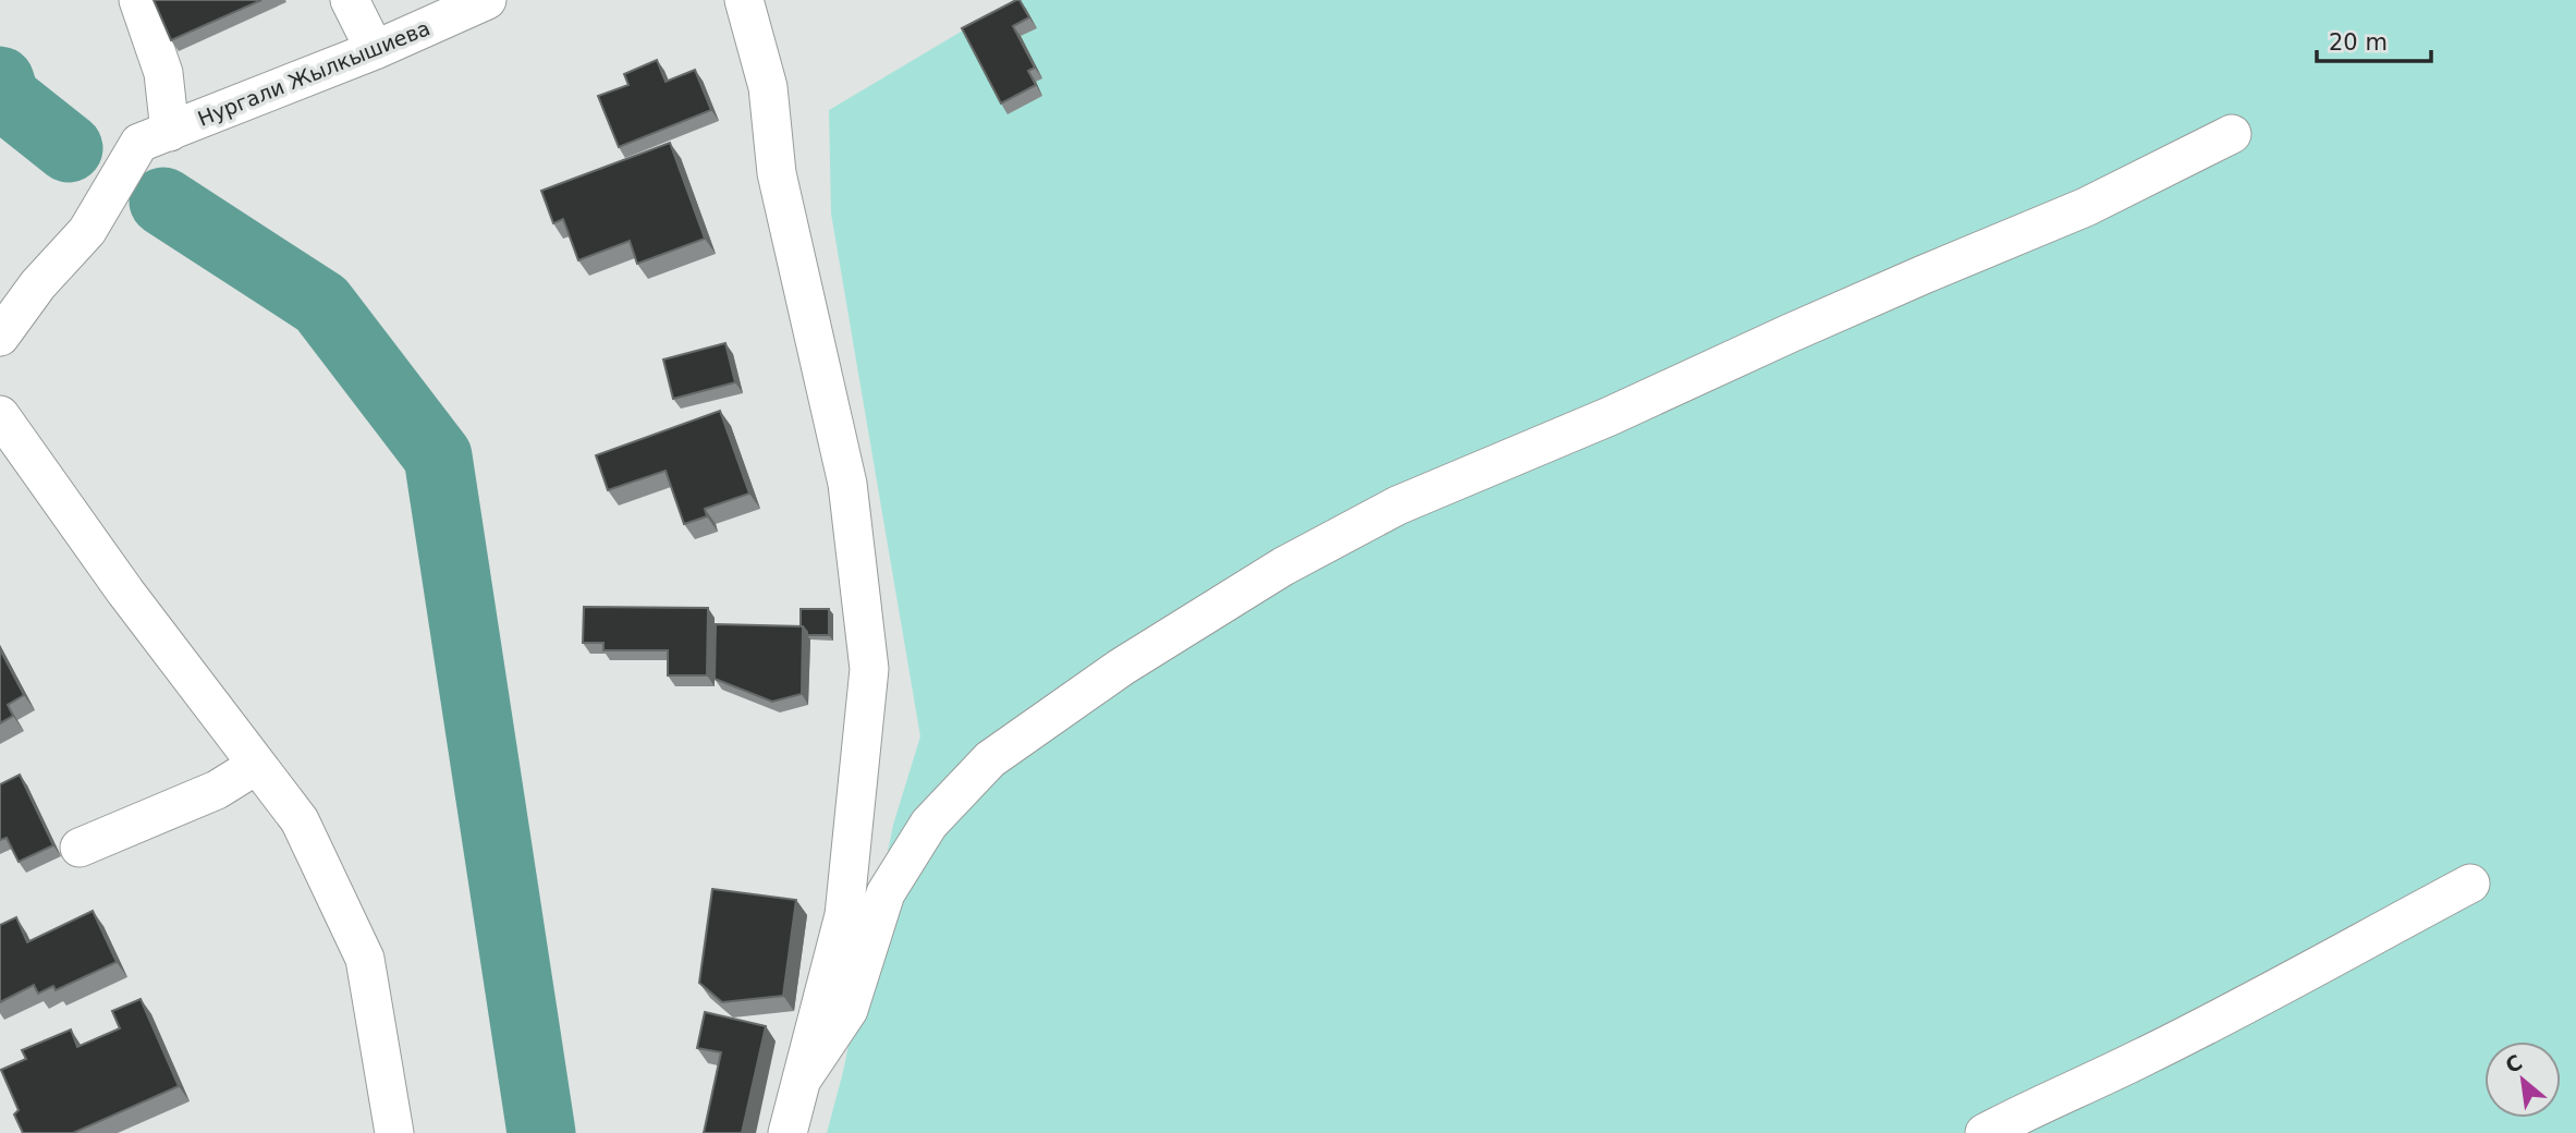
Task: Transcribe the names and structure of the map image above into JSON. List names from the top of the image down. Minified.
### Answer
{"streets":{"street":["Нургали Жылкышиева"]},"scale_bar":"20 m","north":"top left"}
